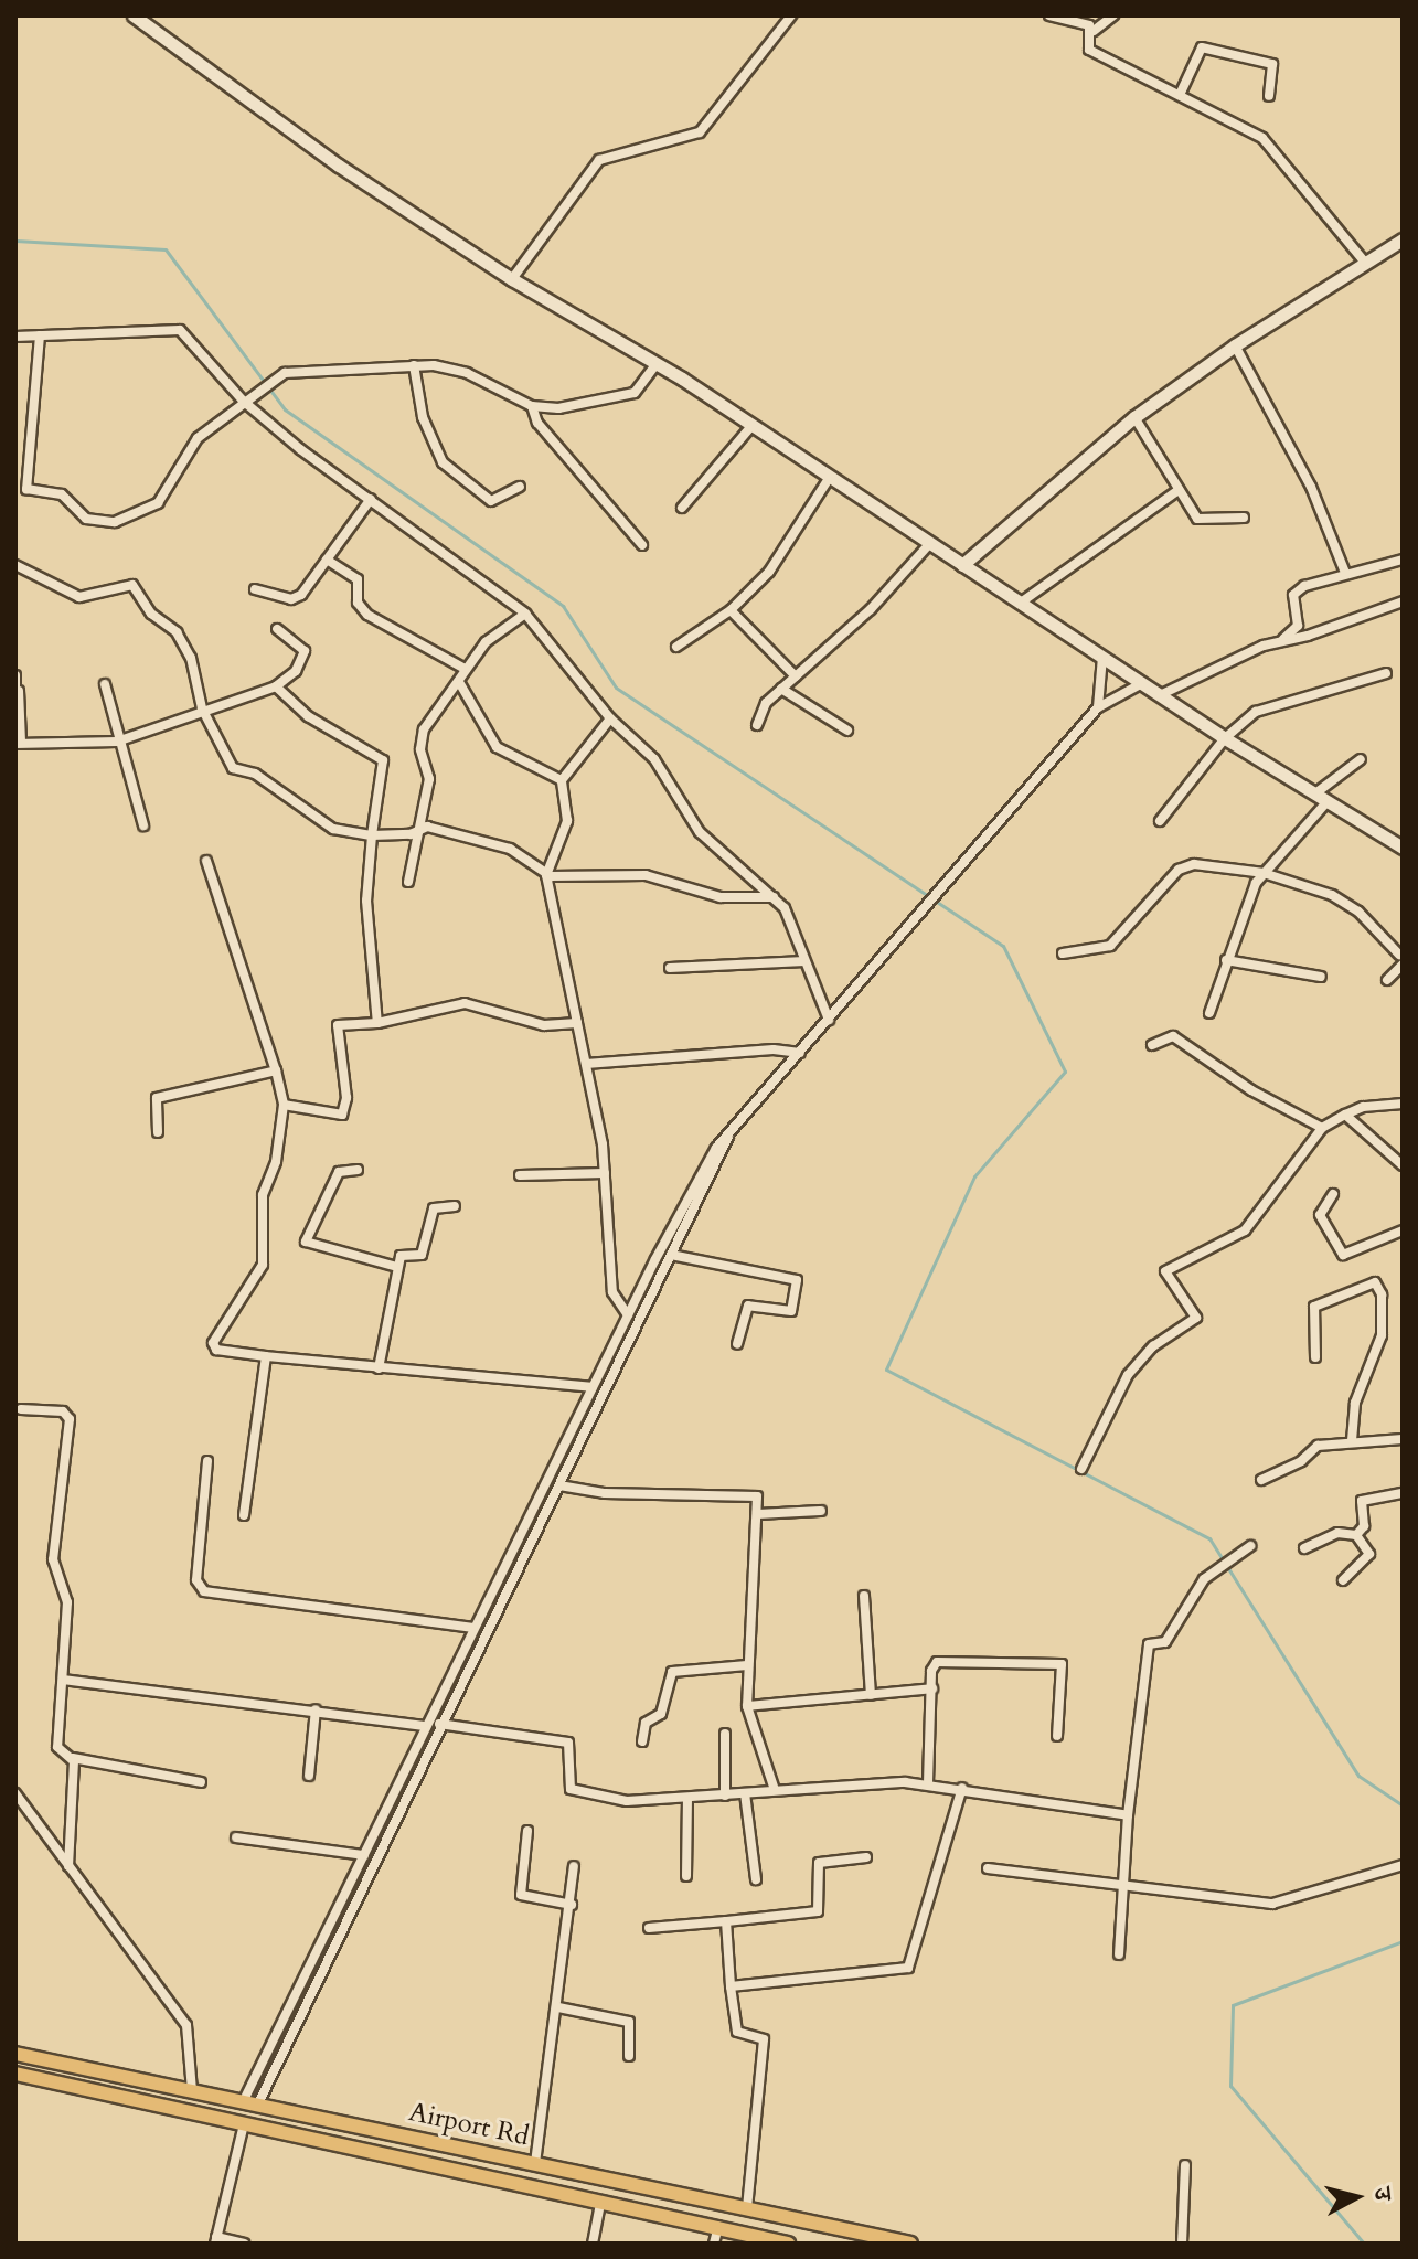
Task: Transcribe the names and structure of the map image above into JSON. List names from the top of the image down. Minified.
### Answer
{"streets":{"main road":["Airport Rd"]},"north":"right"}
